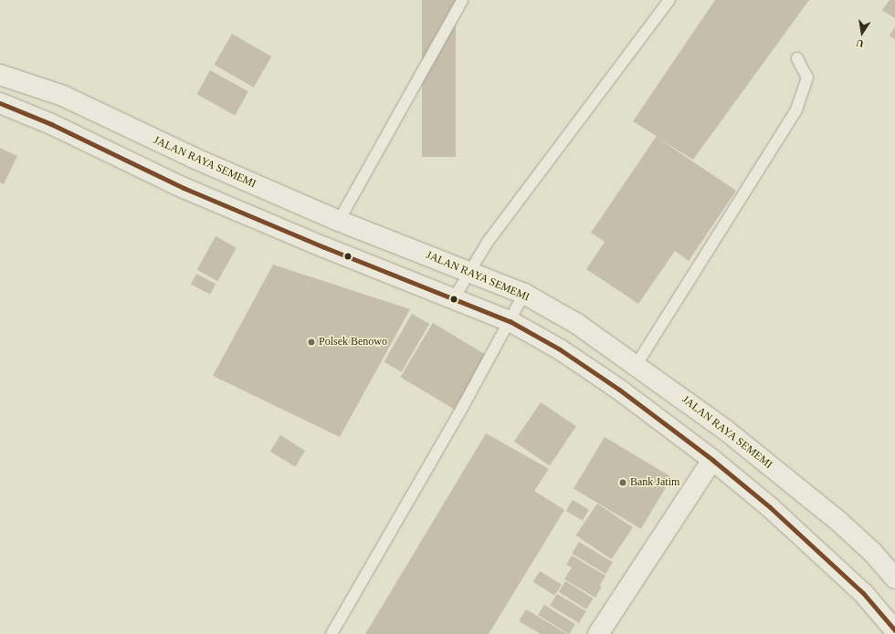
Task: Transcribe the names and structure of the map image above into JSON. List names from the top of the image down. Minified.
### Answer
{"streets":{"main road":["JALAN RAYA SEMEMI"]},"places":["Polsek Benowo","Bank Jatim"],"north":"bottom"}
